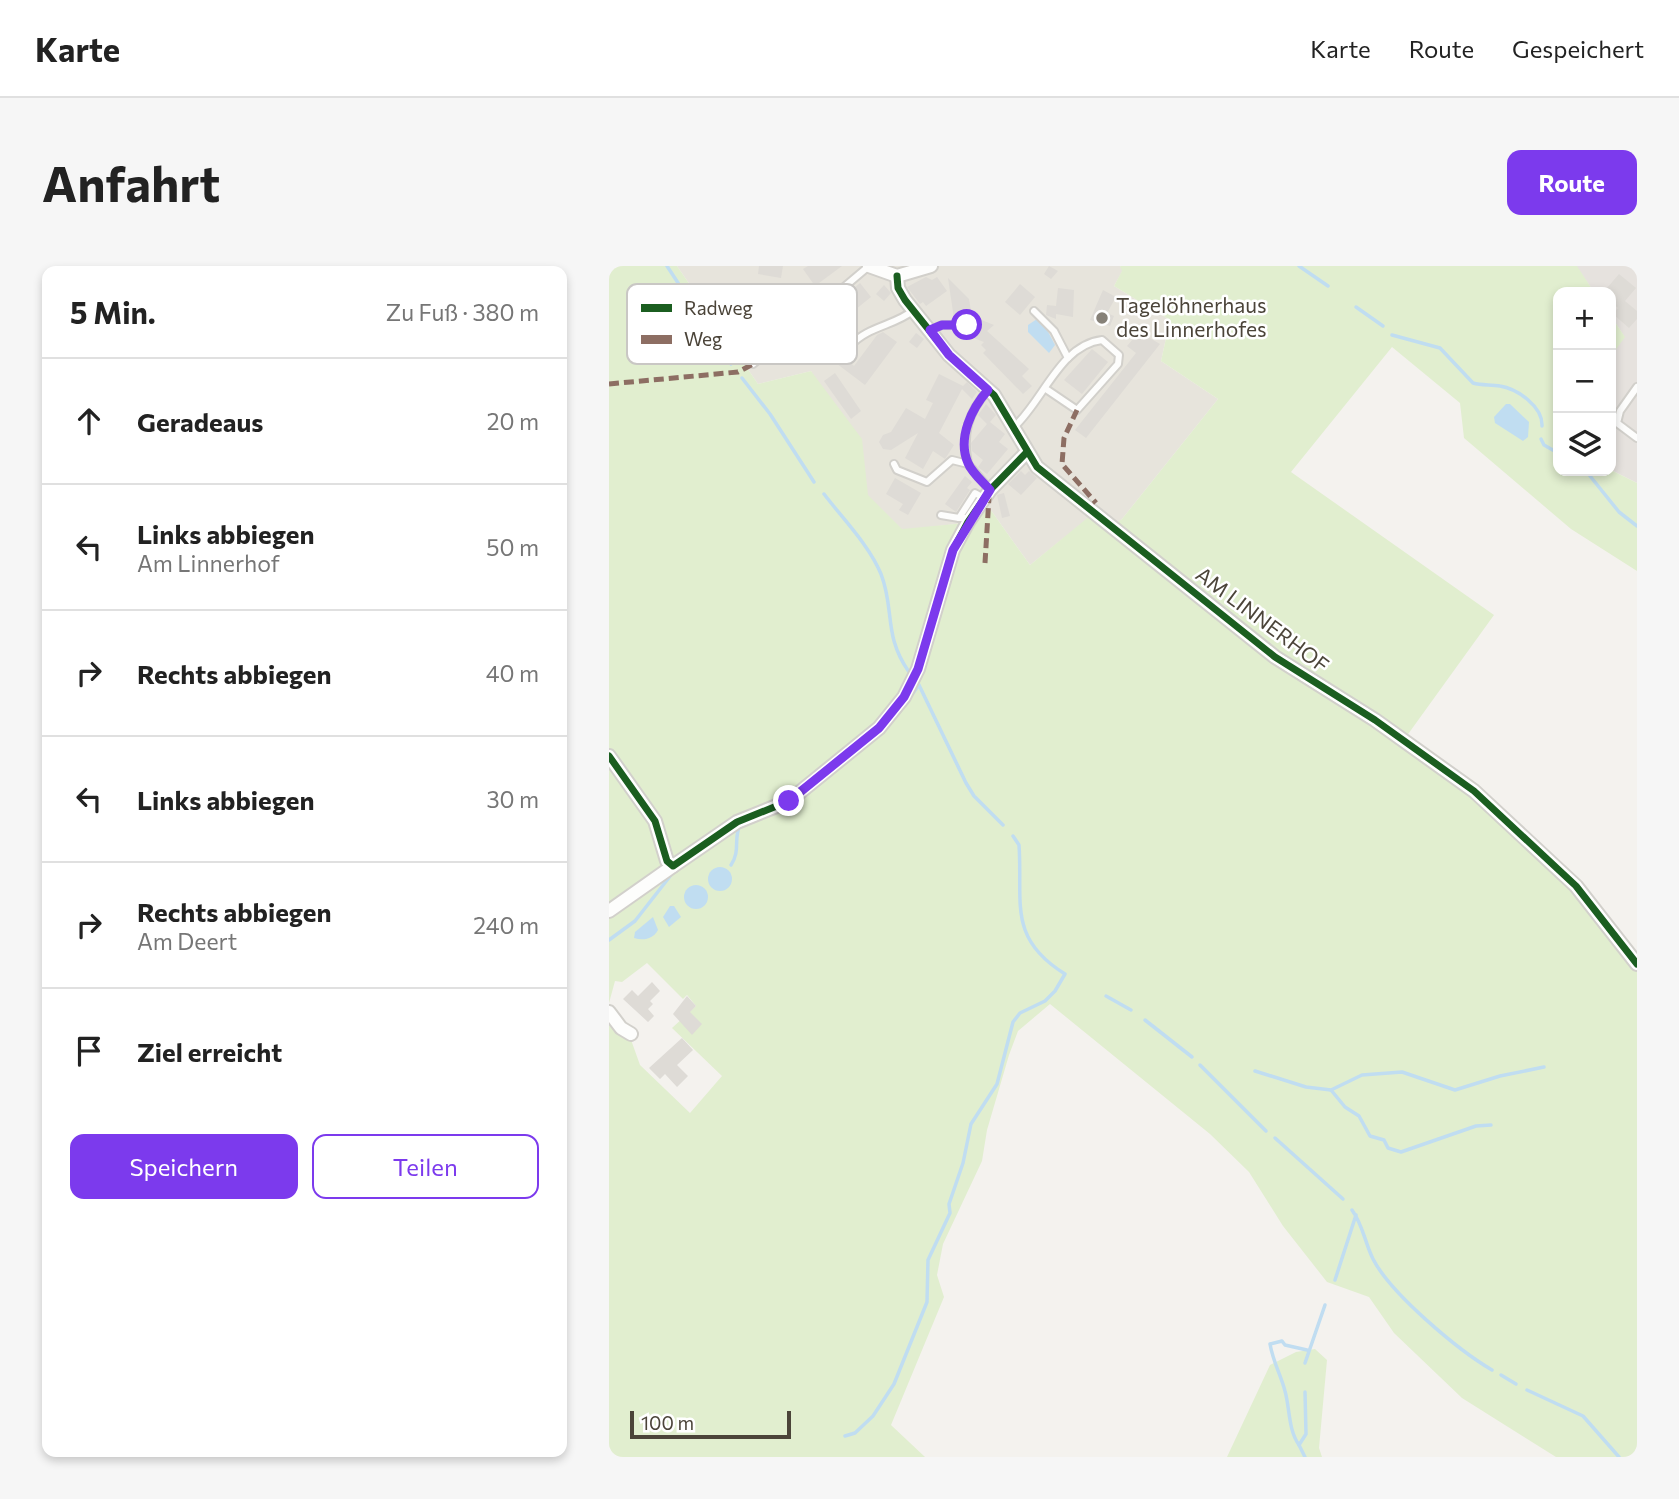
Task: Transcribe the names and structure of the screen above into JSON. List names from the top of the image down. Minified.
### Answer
{"streets":{"street":["AM LINNERHOF"]},"places":["Tagelöhnerhaus des Linnerhofes"],"legend":["Radweg","Weg"],"scale_bar":"100 m","page":{"header":"Karte","nav":["Karte","Route","Gespeichert"],"buttons":["Route",["Speichern","Teilen"]],"title":"Anfahrt","heading":["5 Min.","Zu Fuß · 380 m"],"map_buttons":["+","−"],"list":[["Geradeaus","20 m"],["Links abbiegen","Am Linnerhof","50 m"],["Rechts abbiegen","40 m"],["Links abbiegen","30 m"],["Rechts abbiegen","Am Deert","240 m"],"Ziel erreicht"],"scale":"100 m"}}
